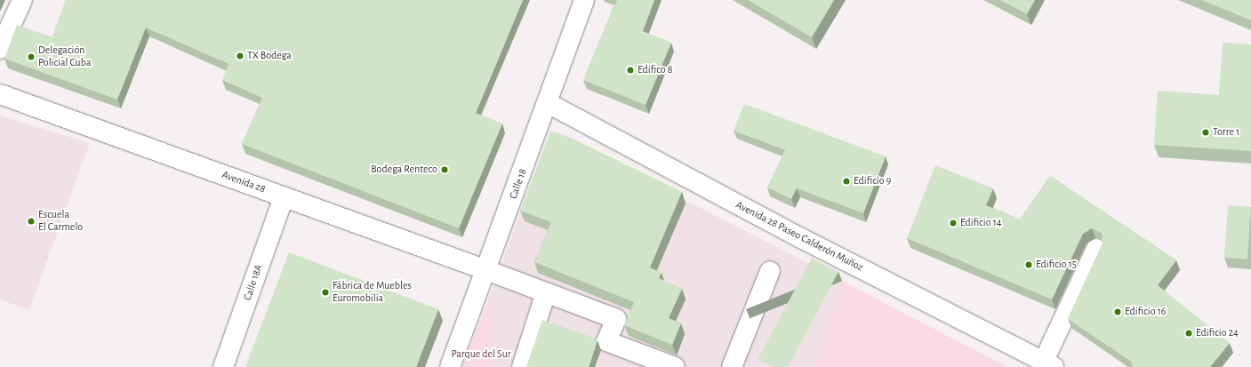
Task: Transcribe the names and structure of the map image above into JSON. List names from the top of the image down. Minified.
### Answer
{"streets":{"street":["Avenida 28","Calle 18","Avenida 28 Paseo Calderón Muñoz","Calle 18A"]},"crossings":[["Avenida 28","Calle 18"],["Avenida 28","Calle 18A"],["Calle 18","Avenida 28 Paseo Calderón Muñoz"]],"parks":["Parque del Sur"],"places":["TX Bodega","Delegación Policial Cuba","Edifico 8","Torre 1","Bodega Renteco","Edificio 9","Escuela El Carmelo","Edificio 14","Edificio 15","Fábrica de Muebles Euromobilia","Edificio 16","Edificio 24"]}
